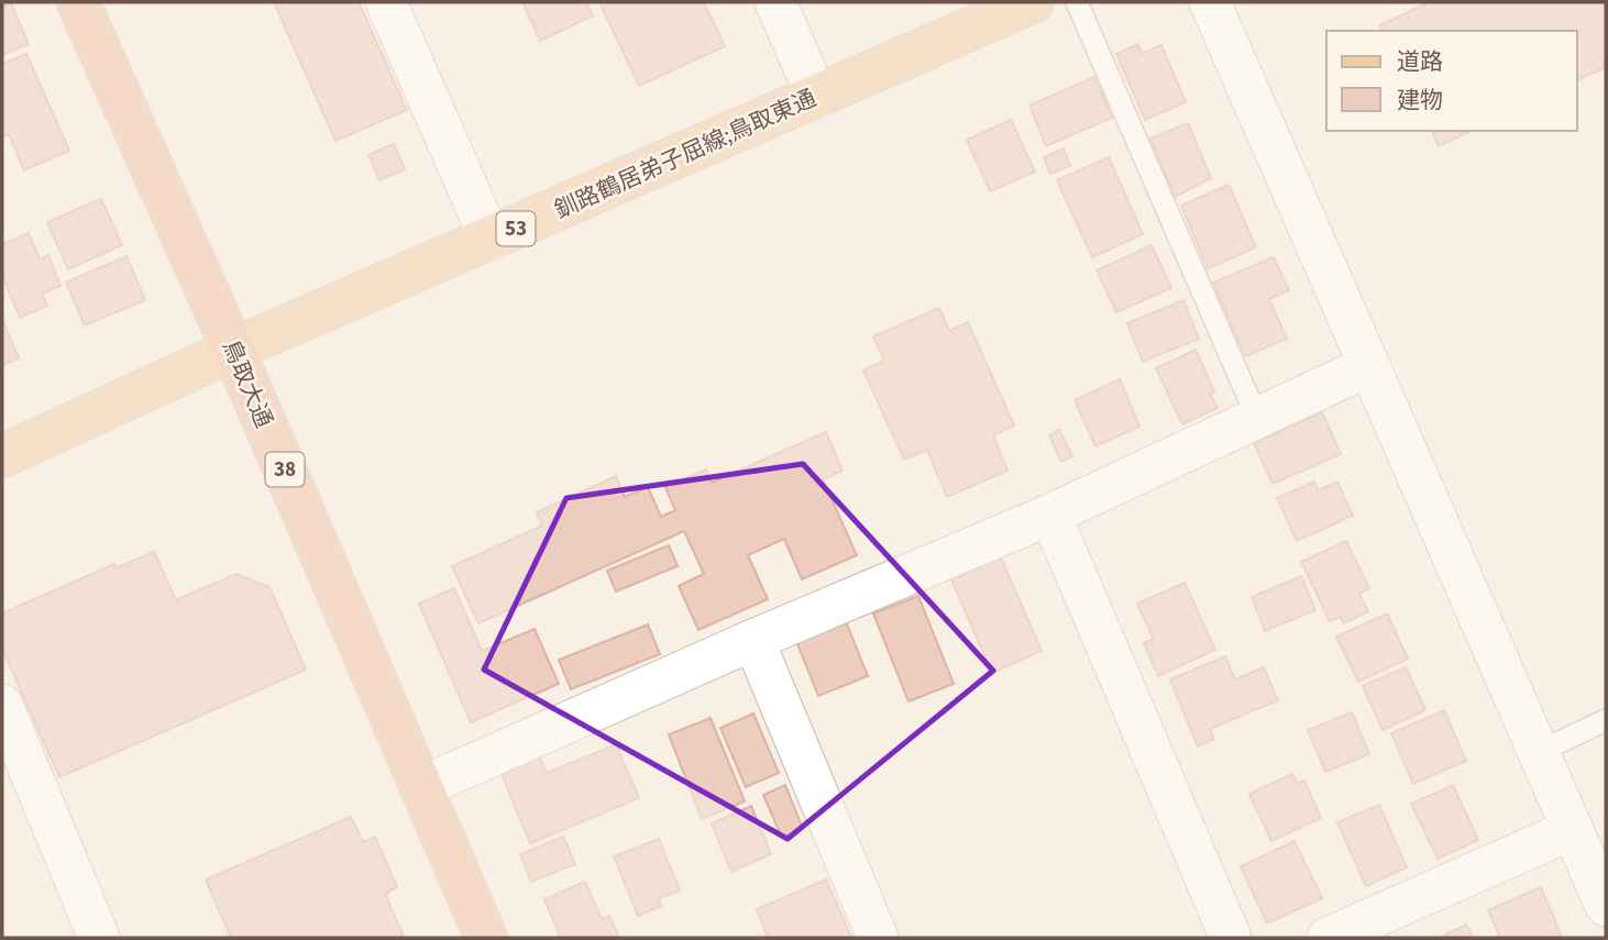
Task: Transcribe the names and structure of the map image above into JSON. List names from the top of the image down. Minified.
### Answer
{"streets":{"highway":["鳥取大通","38"],"main road":["釧路鶴居弟子屈線;鳥取東通","53"]},"crossings":[["釧路鶴居弟子屈線;鳥取東通","鳥取大通"]],"legend":["道路","建物"]}
